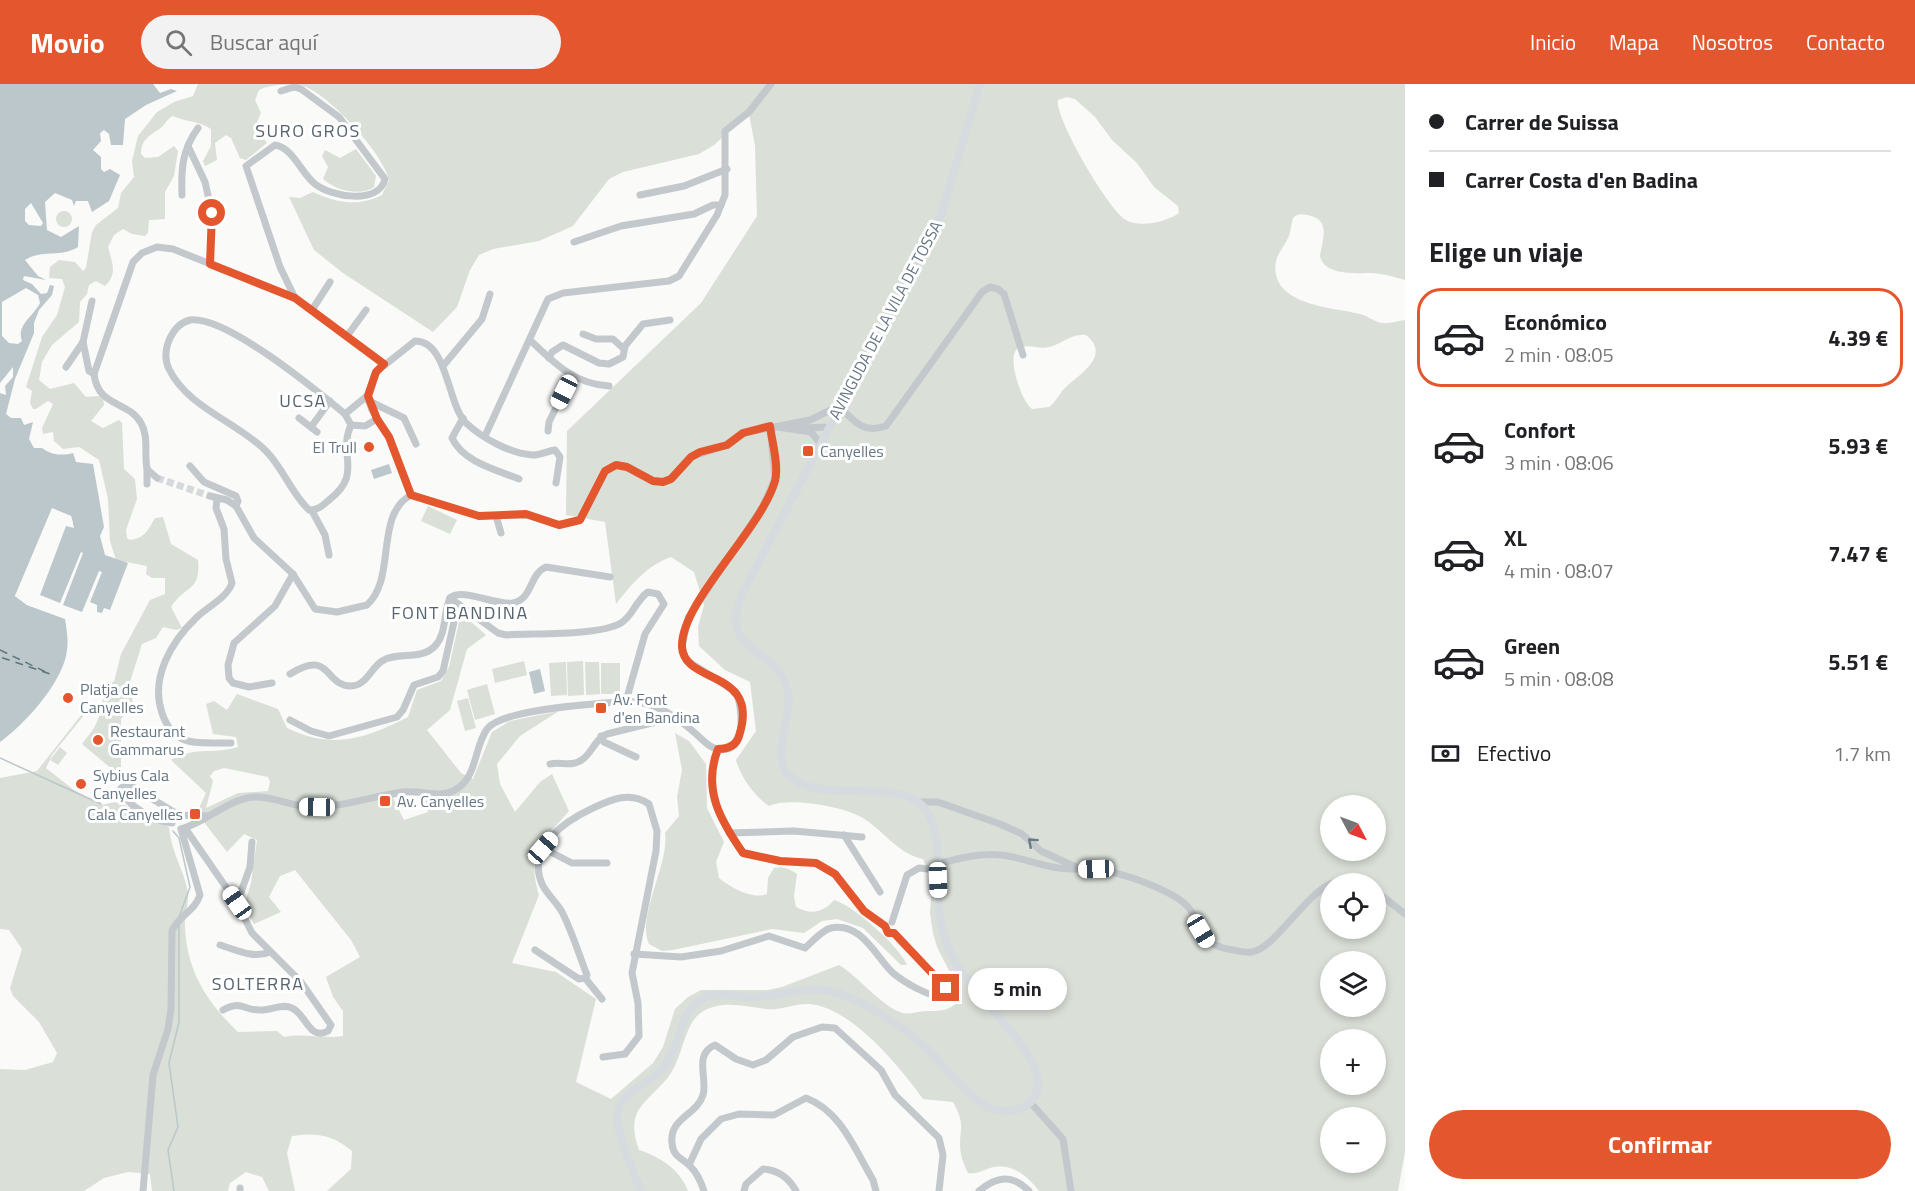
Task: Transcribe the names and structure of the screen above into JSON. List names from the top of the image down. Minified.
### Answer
{"streets":{"main road":["AVINGUDA DE LA VILA DE TOSSA"]},"districts":["SURO GROS","UCSA","FONT BANDINA","SOLTERRA"],"places":{"other":["El Trull","Platja de Canyelles","Restaurant Gammarus","Sybius Cala Canyelles"],"transit":["Canyelles","Av. Font d'en Bandina","Av. Canyelles","Cala Canyelles"]},"north":"bottom right","page":{"header":"Movio","search":"Buscar aquí","nav":["Inicio","Mapa","Nosotros","Contacto"],"banner":["Carrer de Suissa","Carrer Costa d'en Badina"],"heading":"Elige un viaje","list":[{"name":"Económico","note":"2 min · 08:05","value":"4.39 €"},{"name":"Confort","note":"3 min · 08:06","value":"5.93 €"},{"name":"XL","note":"4 min · 08:07","value":"7.47 €"},{"name":"Green","note":"5 min · 08:08","value":"5.51 €"}],"pay":["Efectivo","1.7 km"],"map_buttons":["+","−"],"bubble":"5 min","buttons":"Confirmar"}}
